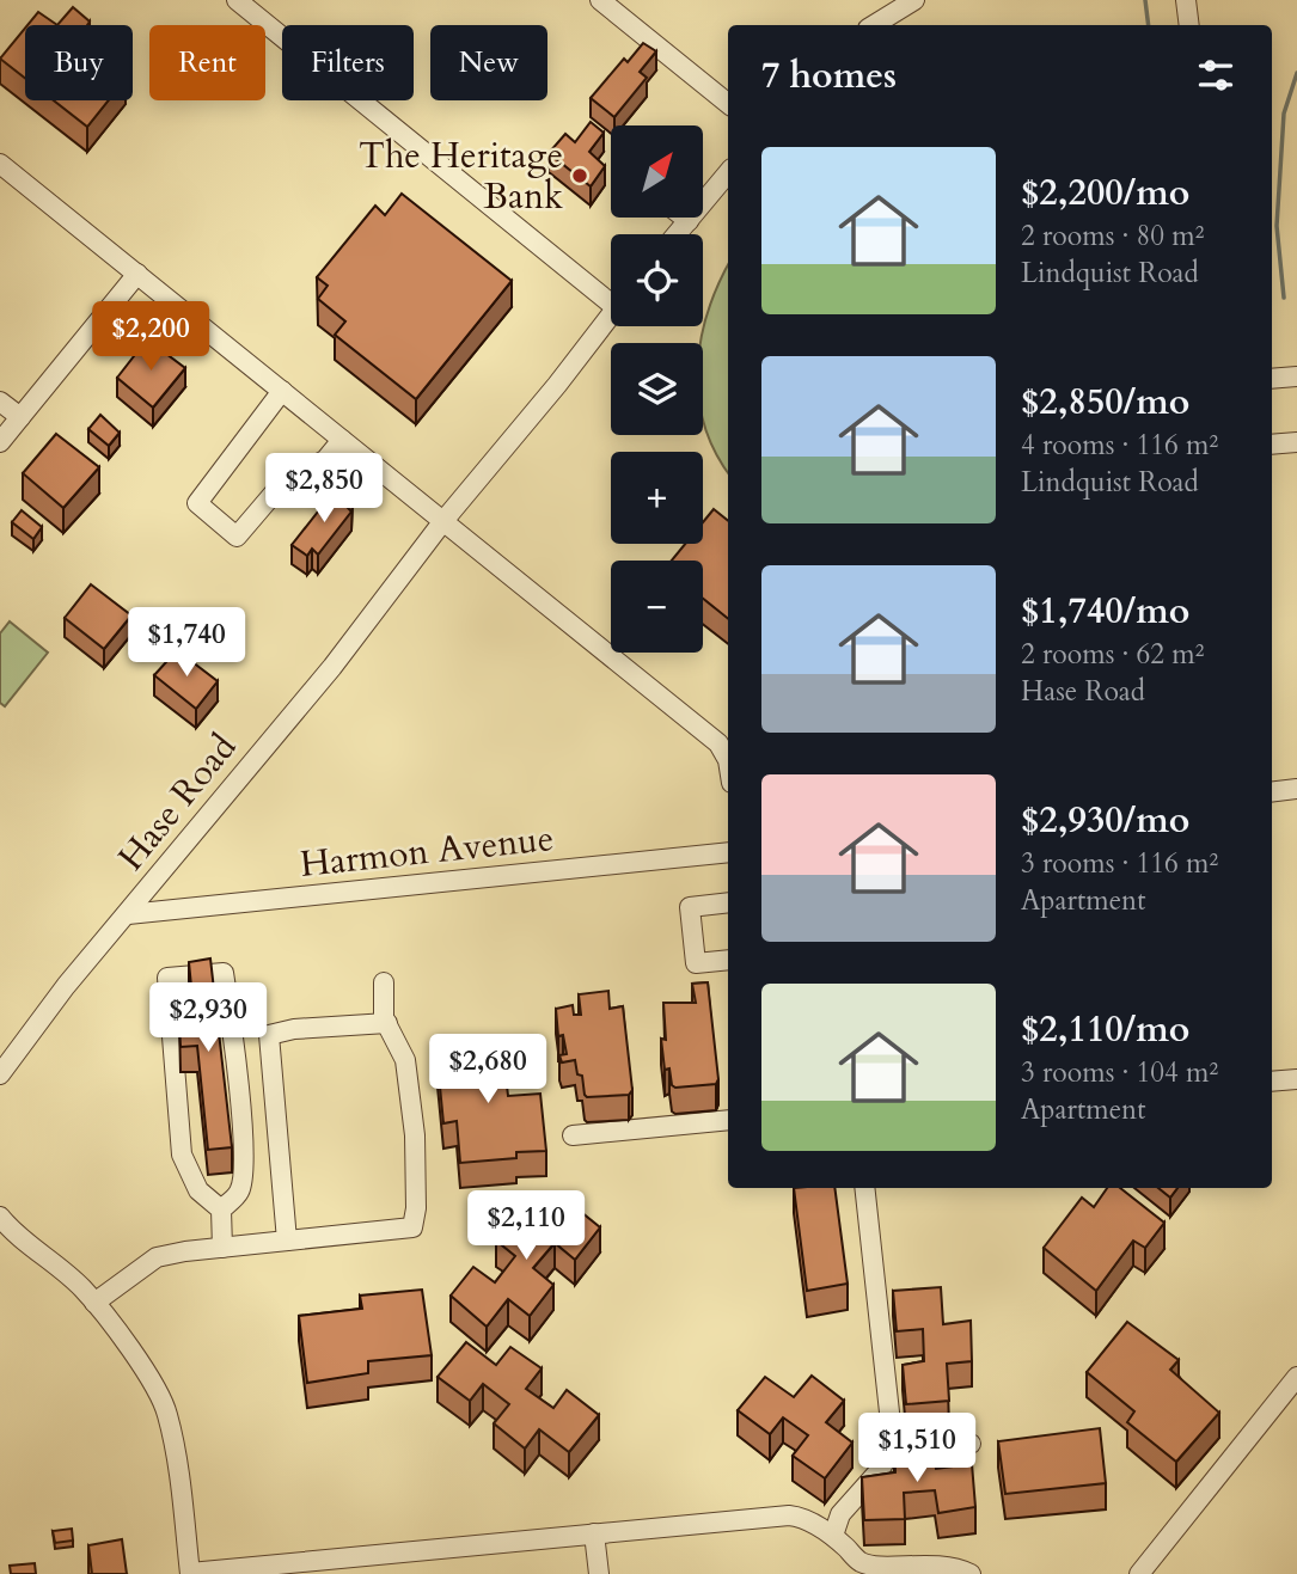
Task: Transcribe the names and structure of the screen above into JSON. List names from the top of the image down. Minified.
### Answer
{"streets":{"street":["Hase Road","Harmon Avenue"]},"crossings":[["Hase Road","Harmon Avenue"]],"places":["The Heritage Bank"],"north":"top right","page":{"chip":["Buy","Rent","Filters","New"],"heading":"7 homes","map_buttons":["+","−"],"list":[{"name":"$2,200/mo","note":"2 rooms · 80 m² · Lindquist Road"},{"name":"$2,850/mo","note":"4 rooms · 116 m² · Lindquist Road"},{"name":"$1,740/mo","note":"2 rooms · 62 m² · Hase Road"},{"name":"$2,930/mo","note":"3 rooms · 116 m² · Apartment"},{"name":"$2,110/mo","note":"3 rooms · 104 m² · Apartment"}],"price":["$2,200","$2,850","$1,740","$2,930","$2,680","$2,110","$1,510"]}}
